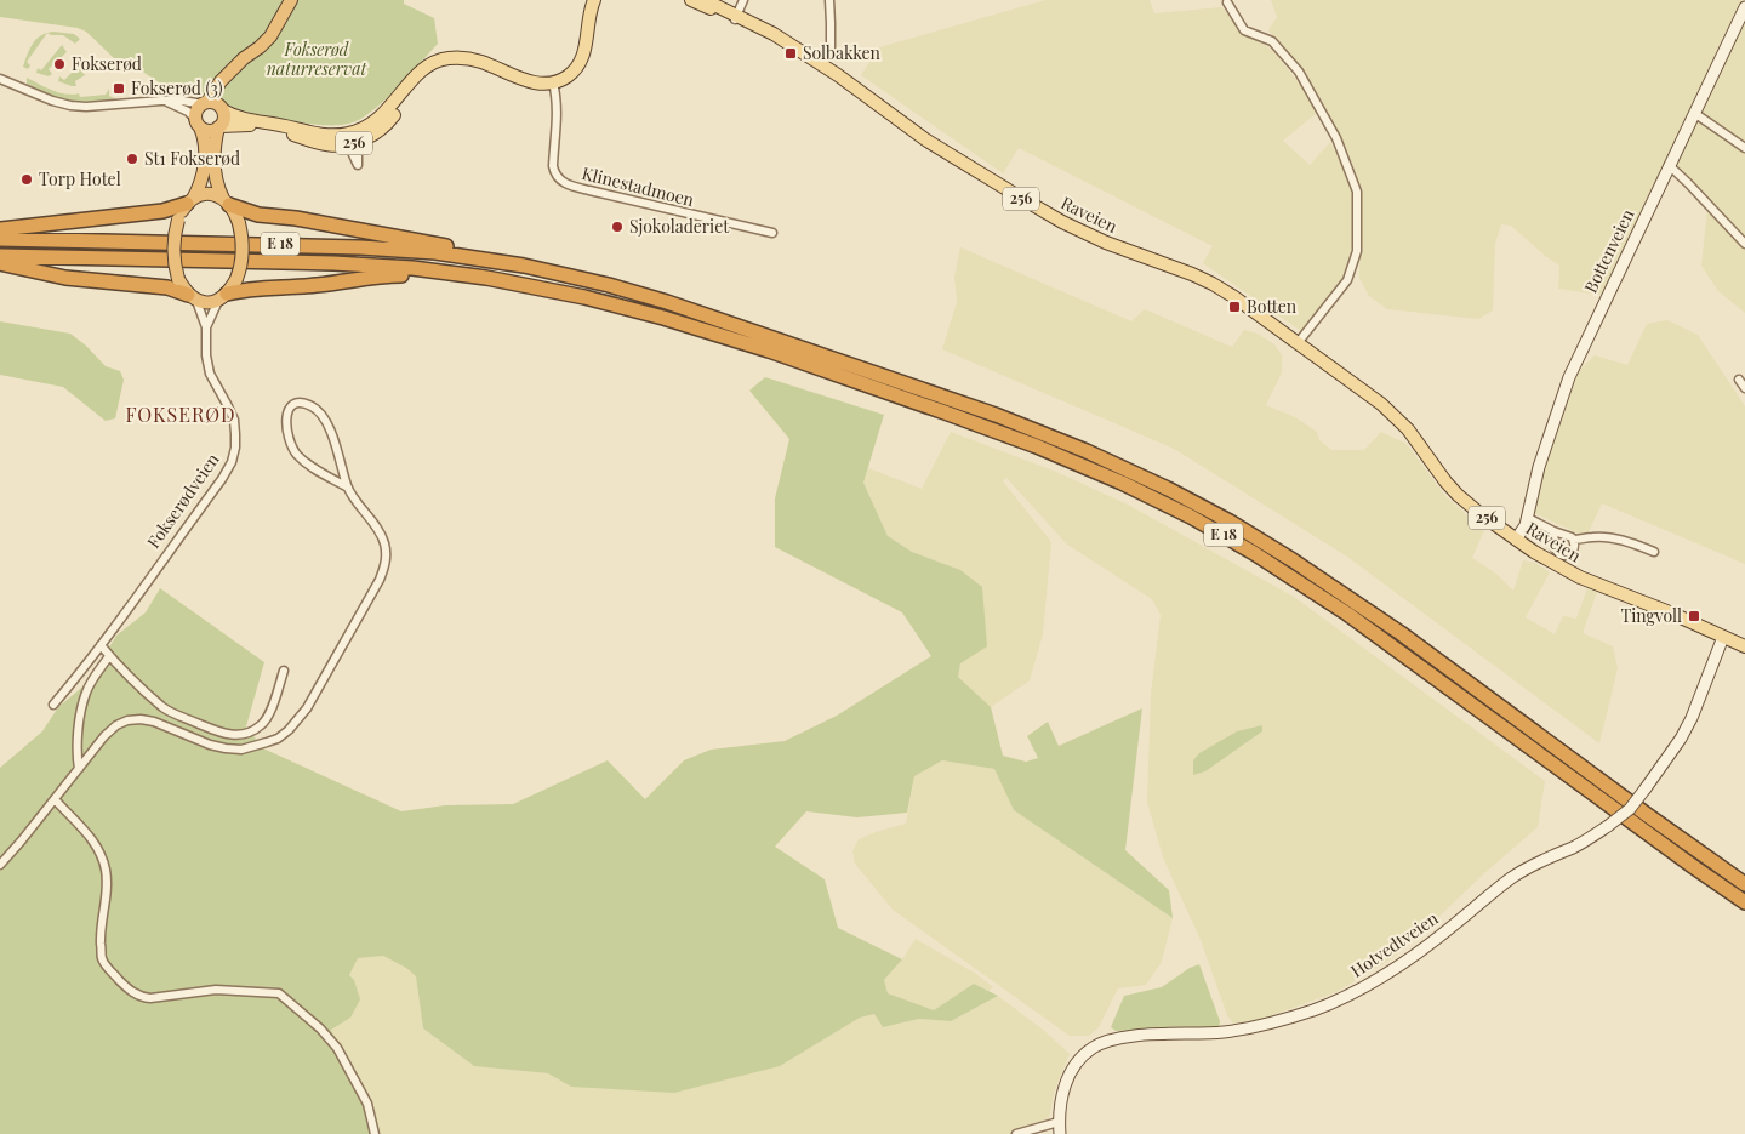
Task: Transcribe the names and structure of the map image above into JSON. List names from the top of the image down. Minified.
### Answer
{"streets":{"highway":["E 18"],"main road":["256","Raveien","Bottenveien","Hotvedtveien"],"street":["Klinestadmoen","Fokserødveien"]},"crossings":[["256","Klinestadmoen"],["256","E 18"],["Raveien","Bottenveien"],["Raveien","Hotvedtveien"],["E 18","Fokserødveien"]],"districts":["FOKSERØD"],"parks":["Fokserød naturreservat"],"places":{"transit":["Solbakken","Fokserød (3)","Botten","Tingvoll"],"other":["Fokserød","St1 Fokserød","Torp Hotel","Sjokoladeriet"]}}
